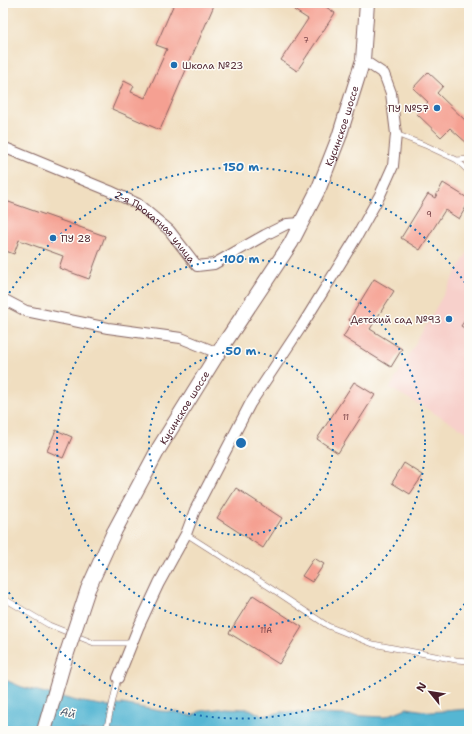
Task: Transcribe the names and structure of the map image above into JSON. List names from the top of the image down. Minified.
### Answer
{"streets":{"main road":["Кусинское шоссе"],"street":["2-я Прокатная улица"]},"crossings":[["Кусинское шоссе","2-я Прокатная улица"]],"water":["Ай"],"places":["Школа №23","ПУ №57","ПУ 28","Детский сад №93"],"house_numbers":["7","9","11","11А"],"north":"top left","rings":["150 m","100 m","50 m"]}
